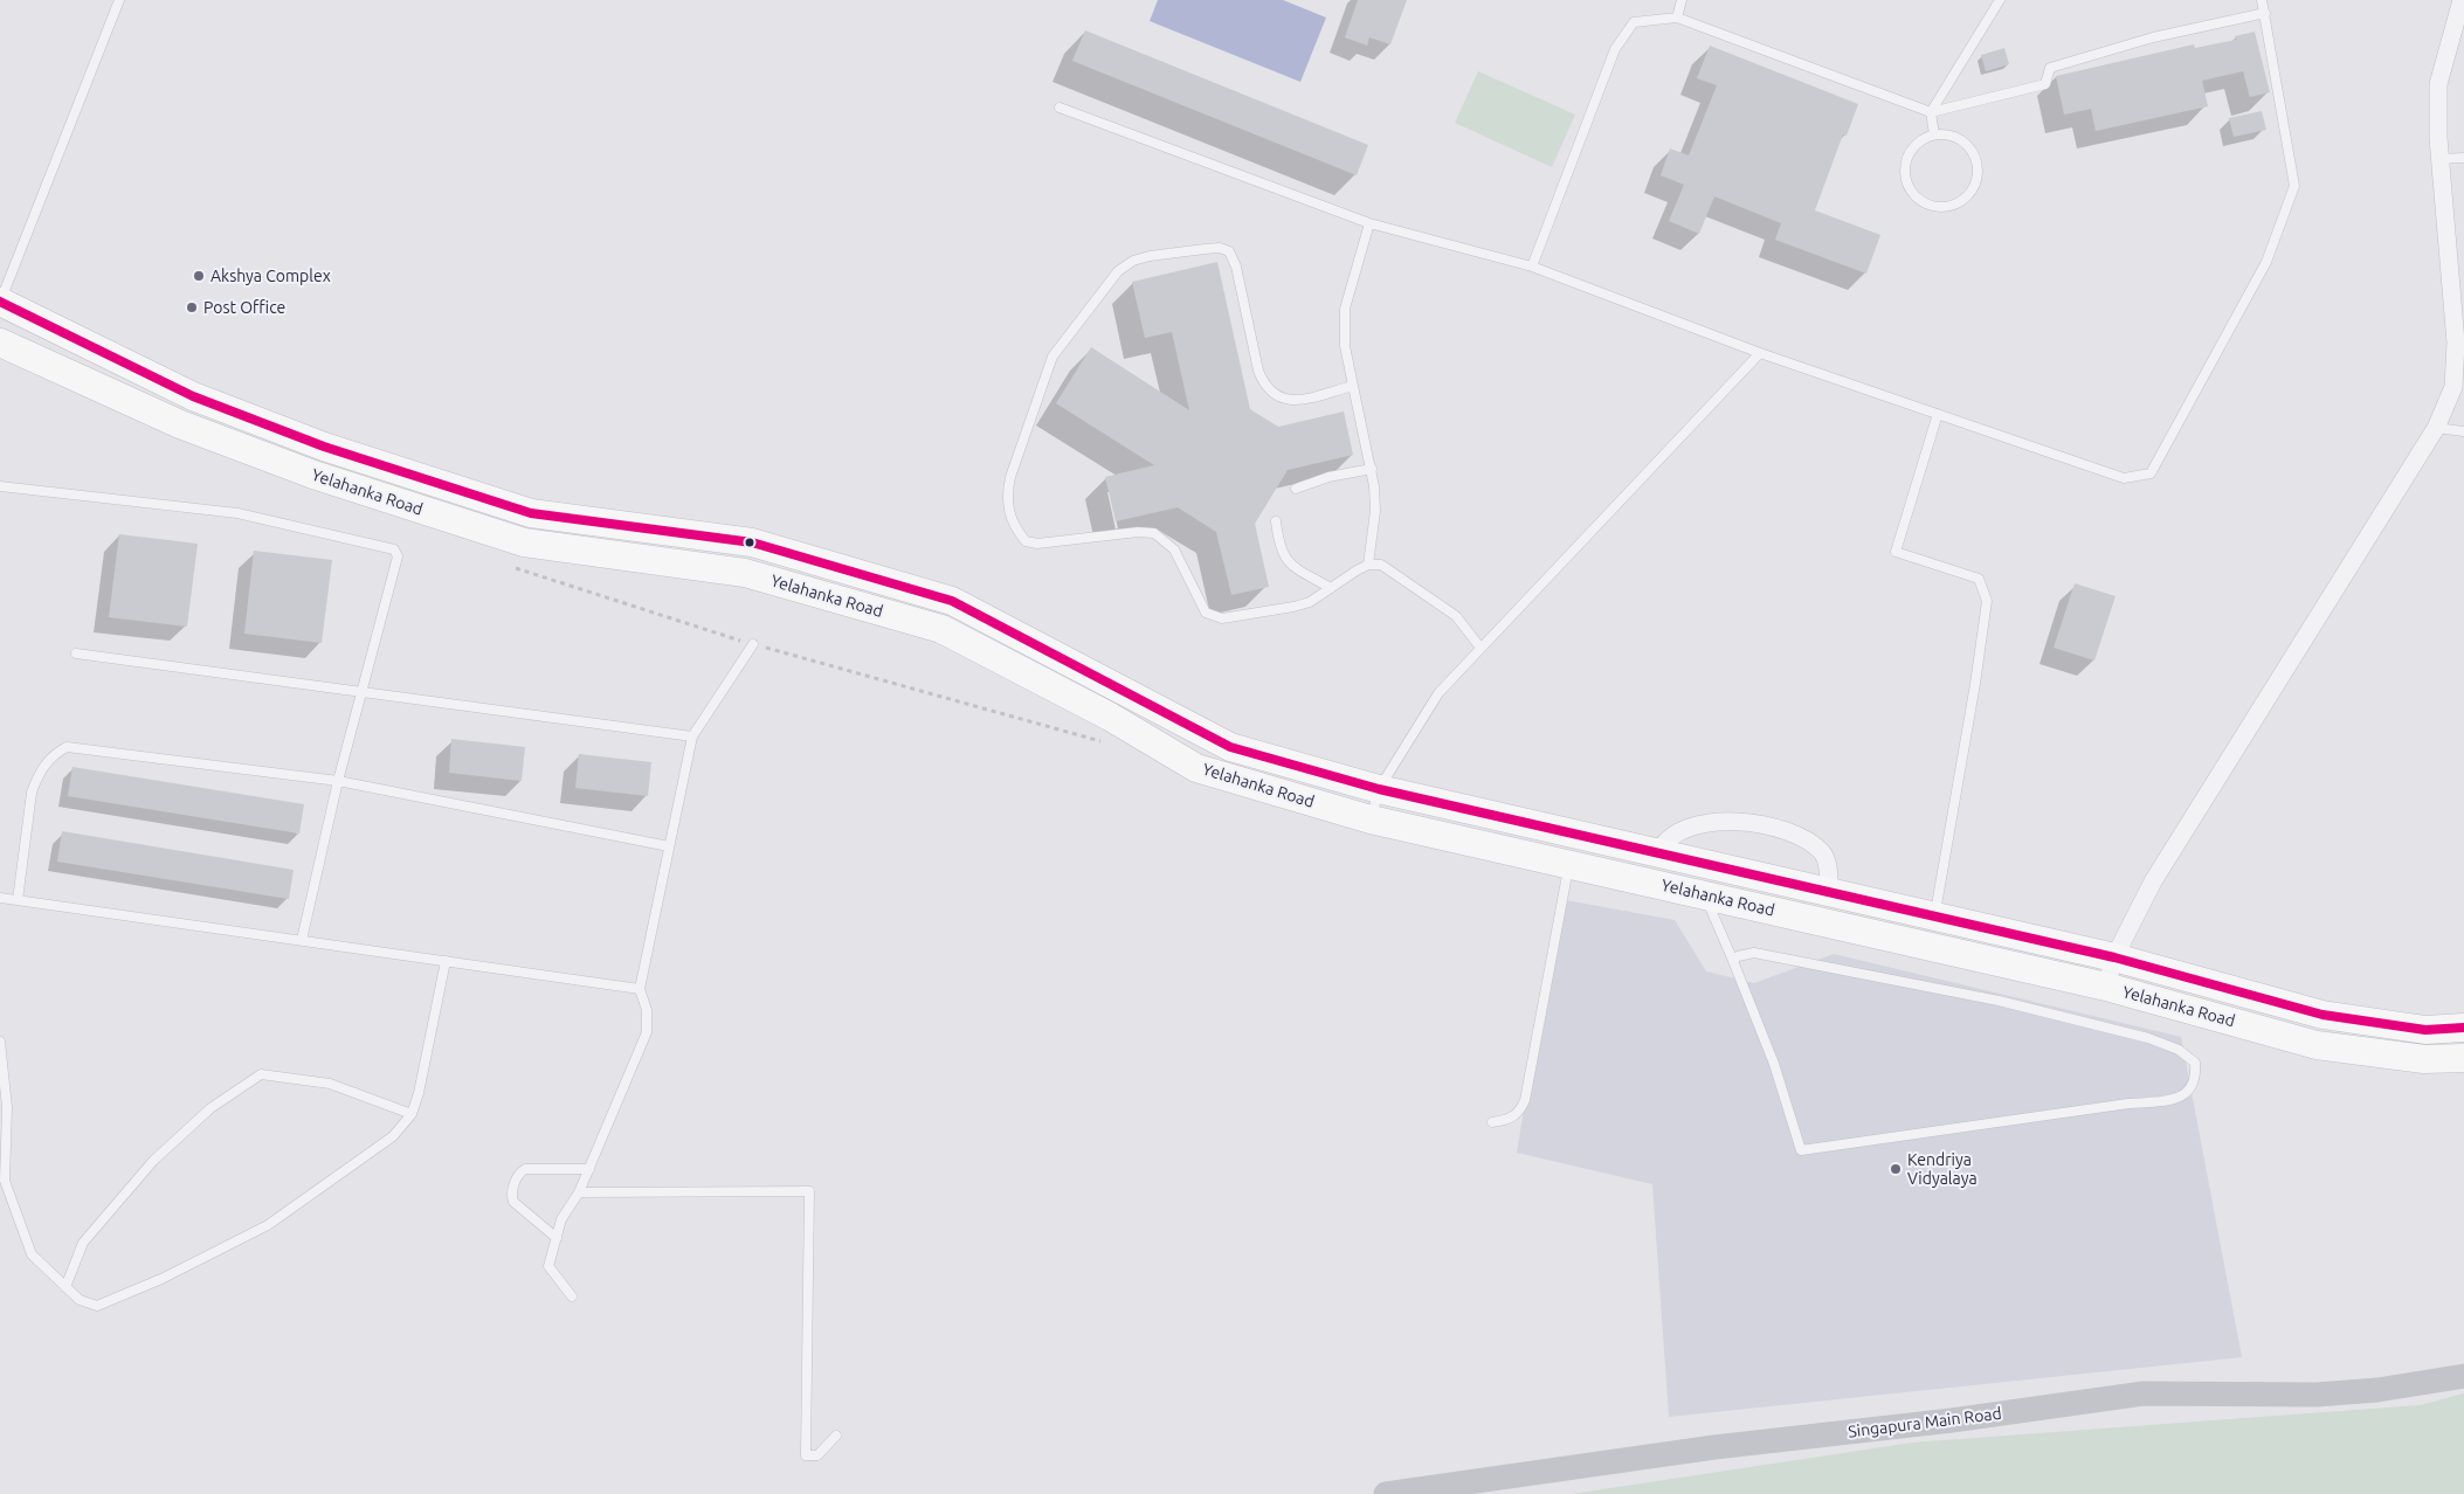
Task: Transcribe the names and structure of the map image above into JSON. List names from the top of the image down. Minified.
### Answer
{"streets":{"main road":["Yelahanka Road"],"street":["Singapura Main Road"]},"places":["Akshya Complex","Post Office","Kendriya Vidyalaya"]}
